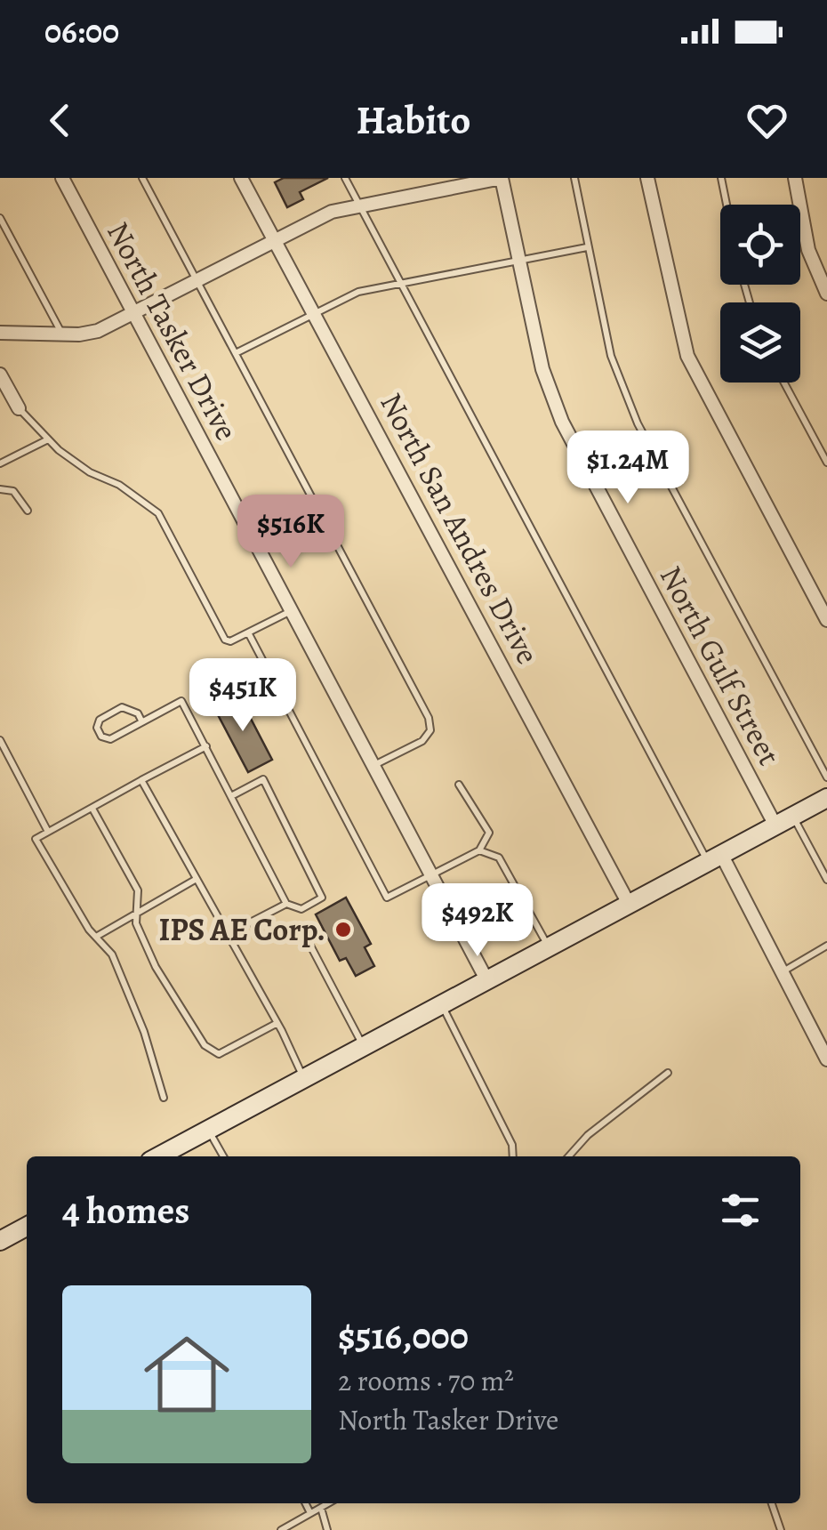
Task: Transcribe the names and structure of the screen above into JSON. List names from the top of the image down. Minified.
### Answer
{"streets":{"street":["North Tasker Drive","North San Andres Drive","North Gulf Street"]},"places":["IPS AE Corp."],"page":{"status":"06:00","header":"Habito","price":["$1.24M","$516K","$451K","$492K"],"heading":"4 homes","list":[{"name":"$516,000","note":"2 rooms · 70 m² · North Tasker Drive"}]}}
